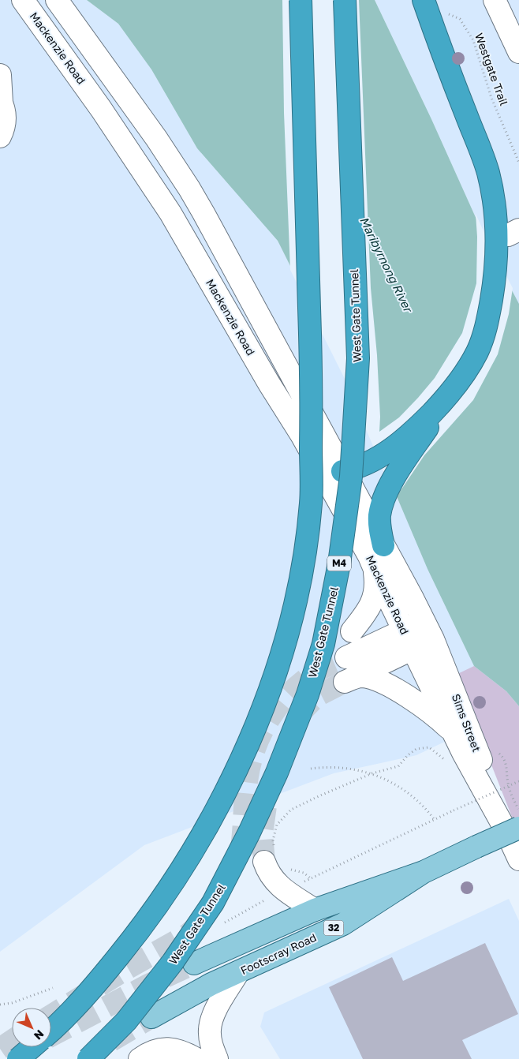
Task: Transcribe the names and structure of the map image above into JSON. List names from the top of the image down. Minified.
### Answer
{"streets":{"highway":["West Gate Tunnel","M4"],"main road":["32","Footscray Road"],"street":["Mackenzie Road","Sims Street"],"path":["Westgate Trail"]},"crossings":[["Mackenzie Road","Sims Street"],["Sims Street","Footscray Road"]],"water":["Maribyrnong River"],"north":"bottom right"}
